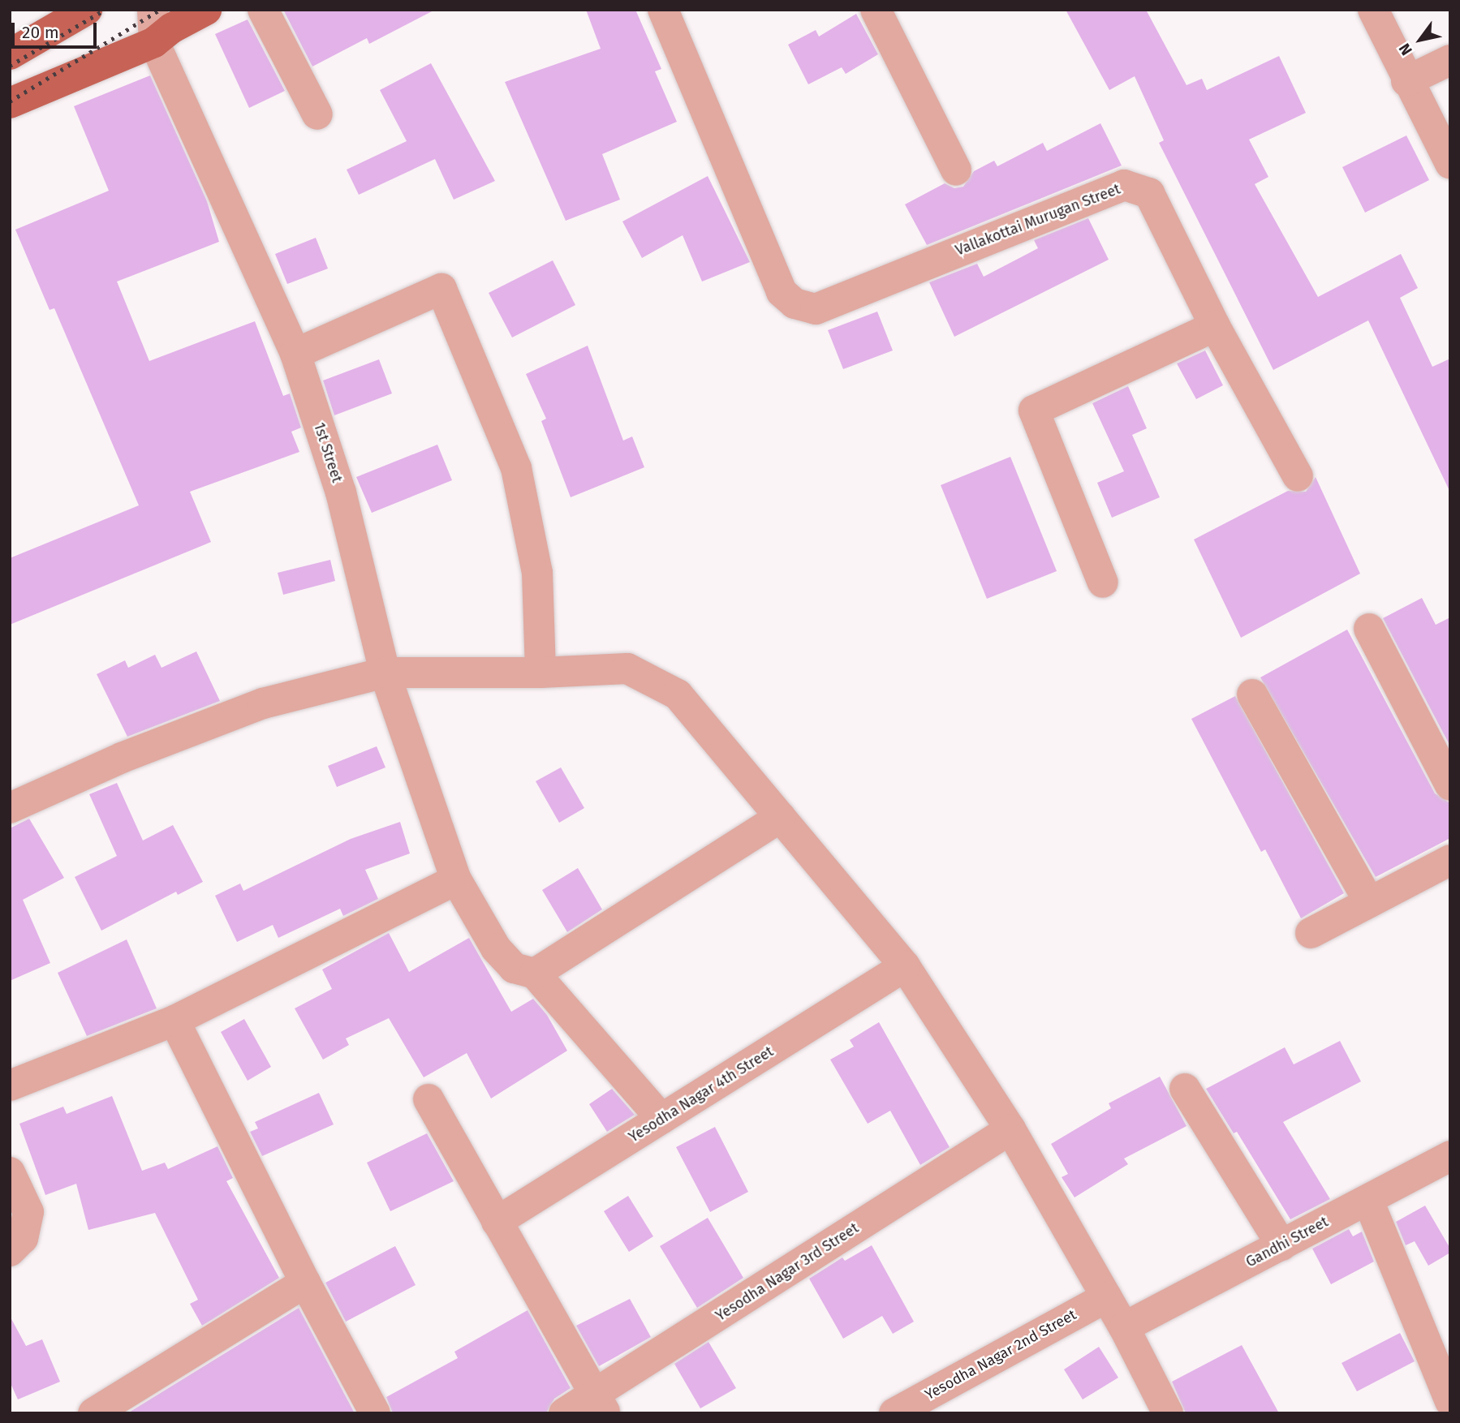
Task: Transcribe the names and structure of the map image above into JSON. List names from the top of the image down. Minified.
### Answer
{"streets":{"street":["Vallakottai Murugan Street","1st Street","Yesodha Nagar 4th Street","Gandhi Street","Yesodha Nagar 3rd Street","Yesodha Nagar 2nd Street"]},"scale_bar":"20 m","north":"bottom left"}
